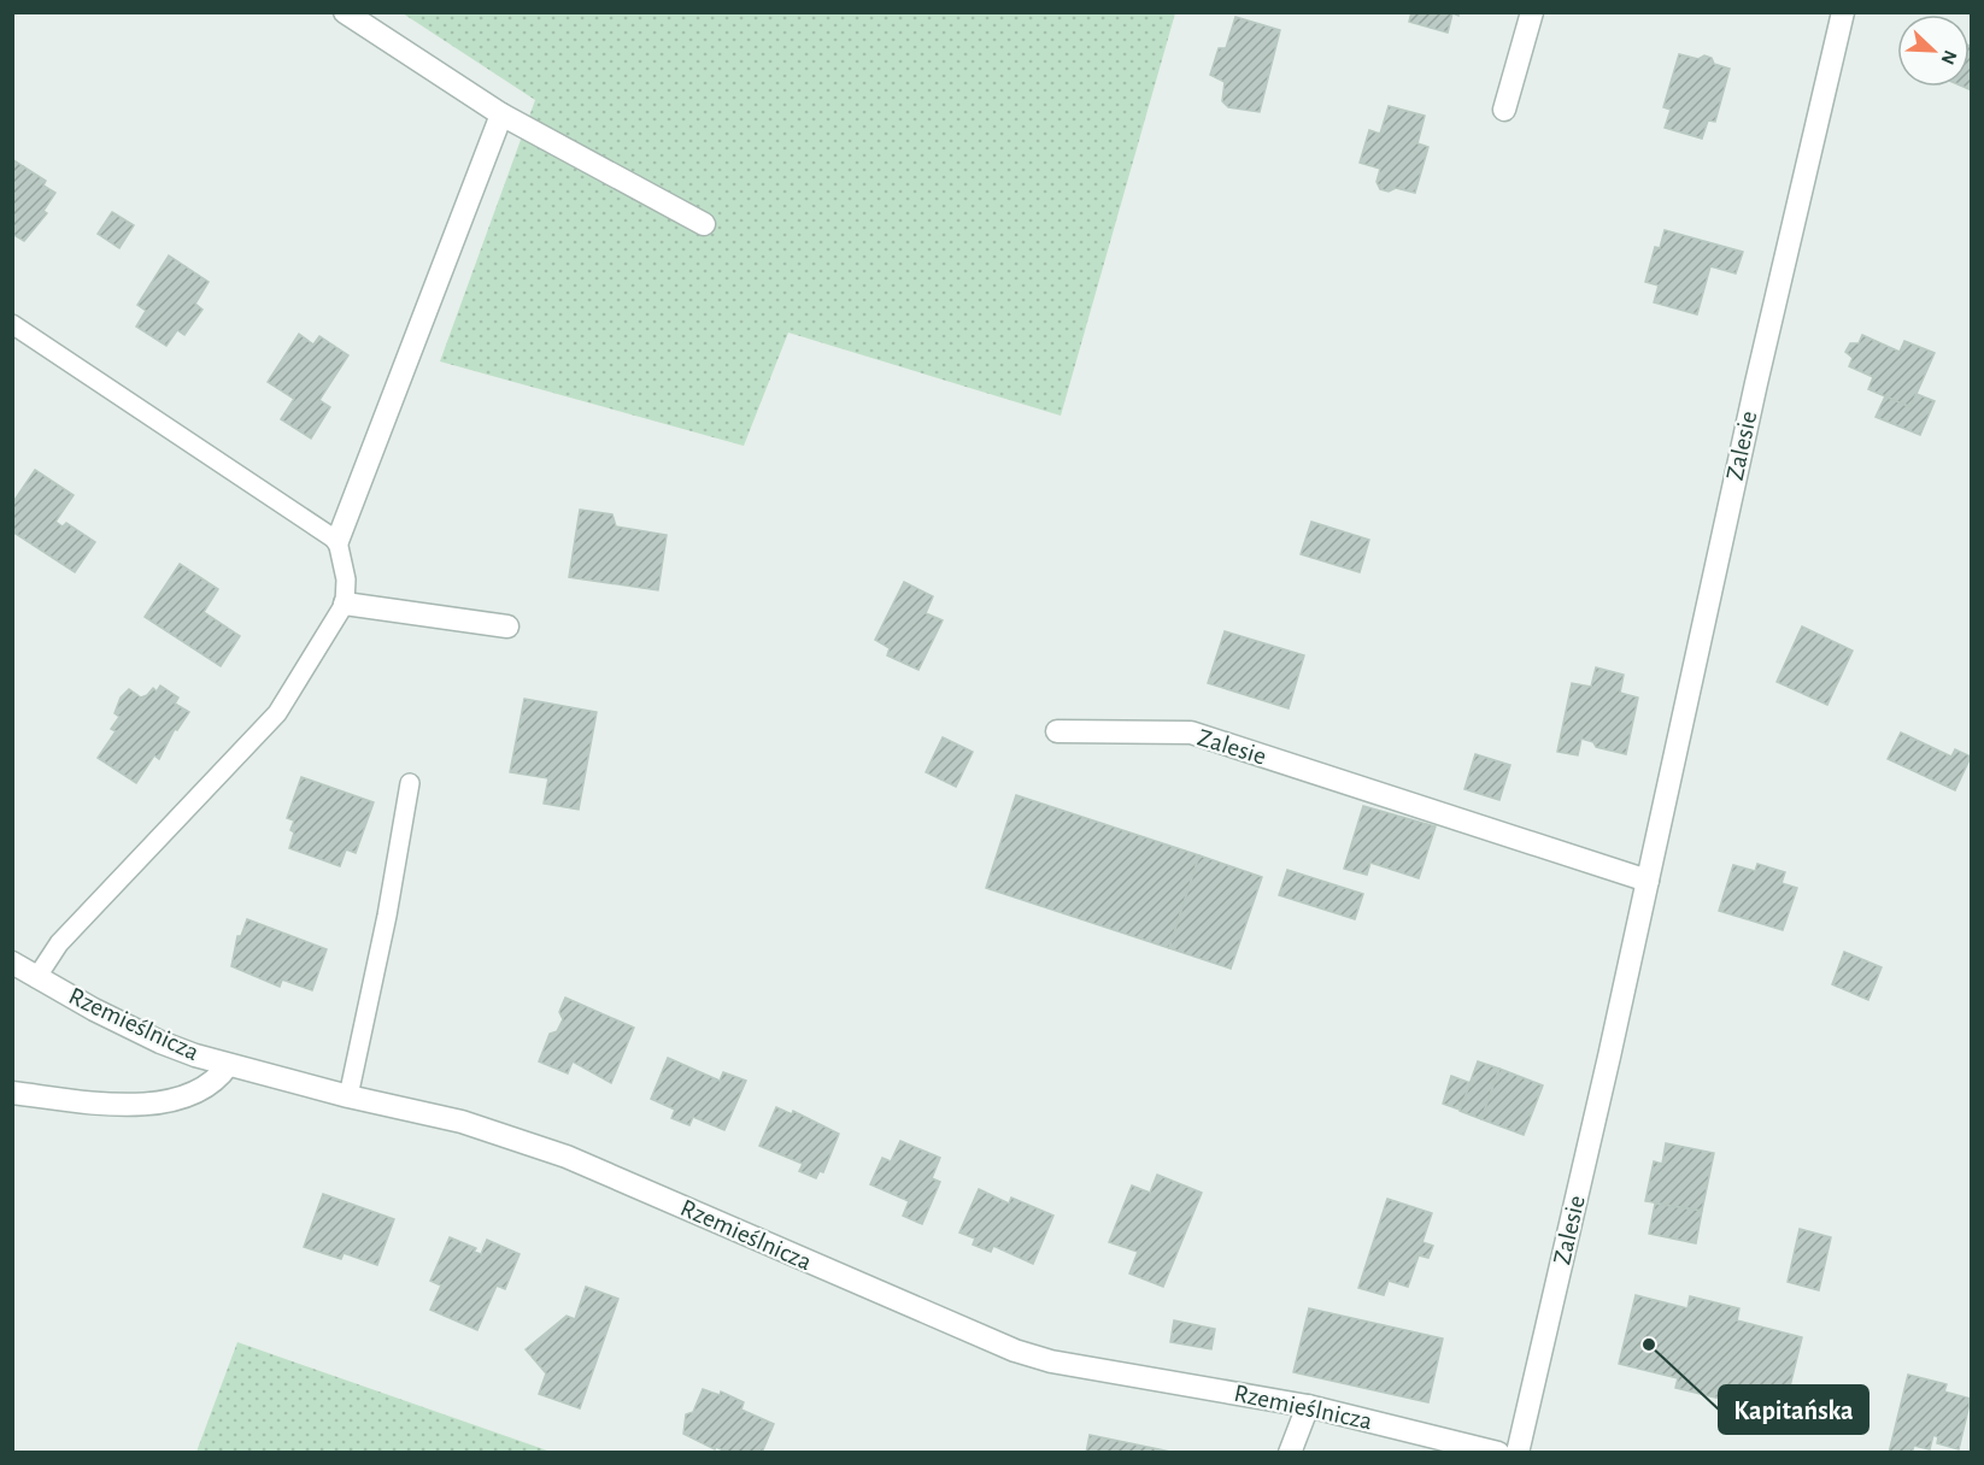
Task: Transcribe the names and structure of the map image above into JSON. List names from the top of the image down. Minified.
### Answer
{"streets":{"street":["Zalesie","Rzemieślnicza"]},"places":["Kapitańska"],"north":"bottom right"}
